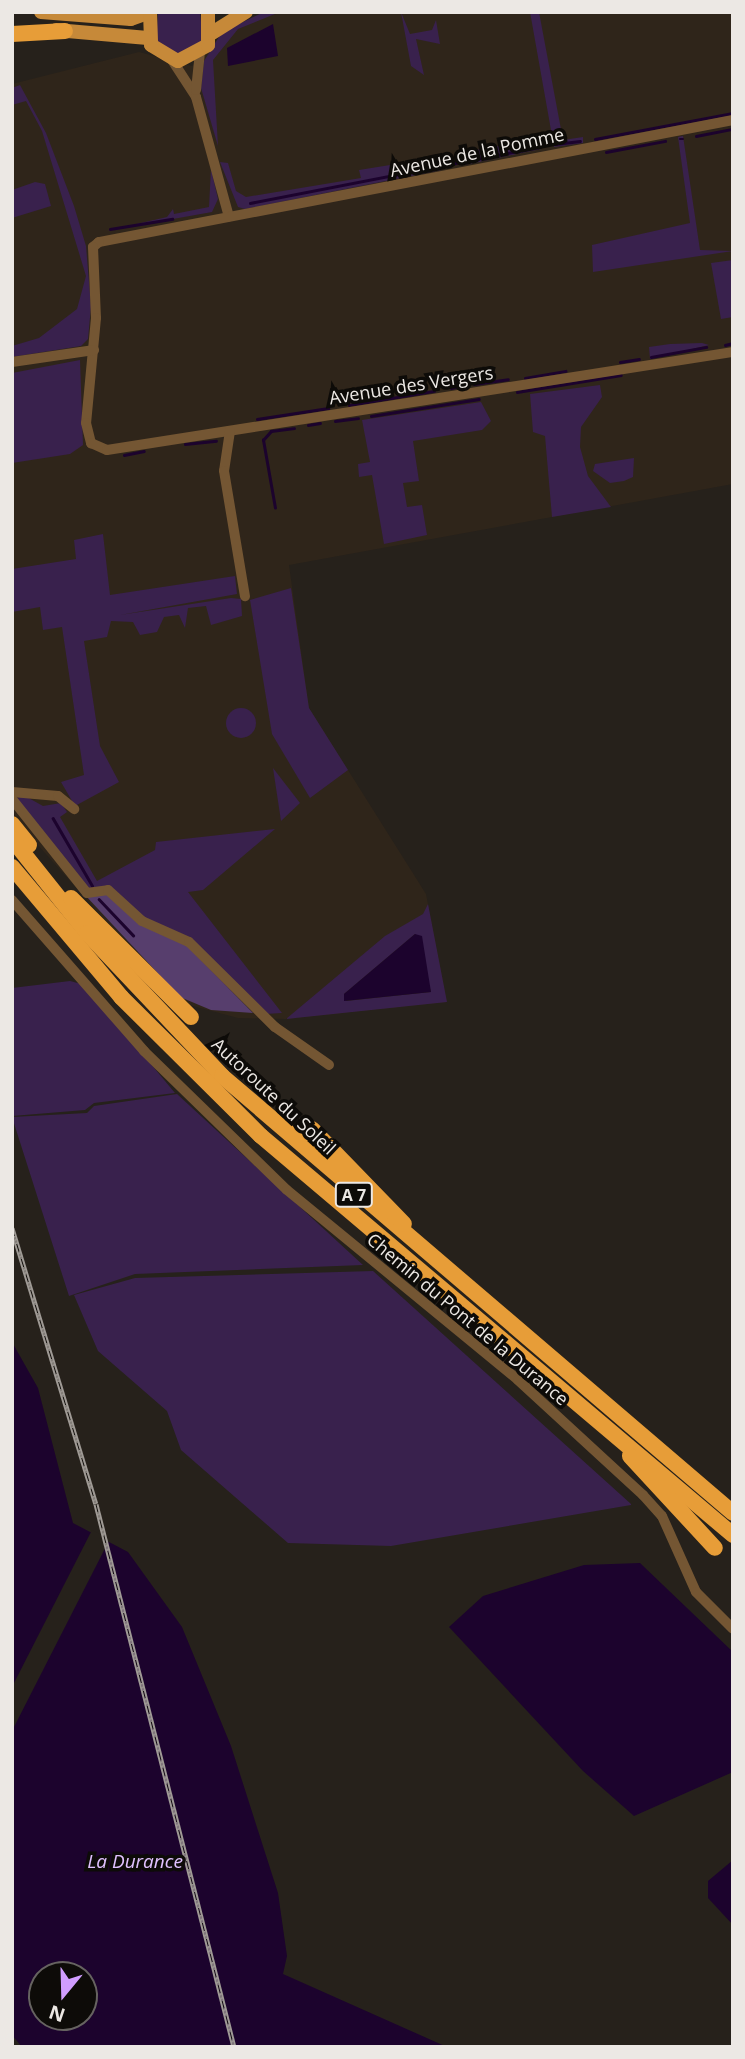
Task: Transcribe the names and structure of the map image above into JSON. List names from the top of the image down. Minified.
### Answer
{"streets":{"highway":["Autoroute du Soleil","A 7"],"street":["Avenue de la Pomme","Avenue des Vergers","Chemin du Pont de la Durance"]},"crossings":[["Avenue de la Pomme","Avenue des Vergers"]],"water":["La Durance"],"north":"bottom"}
